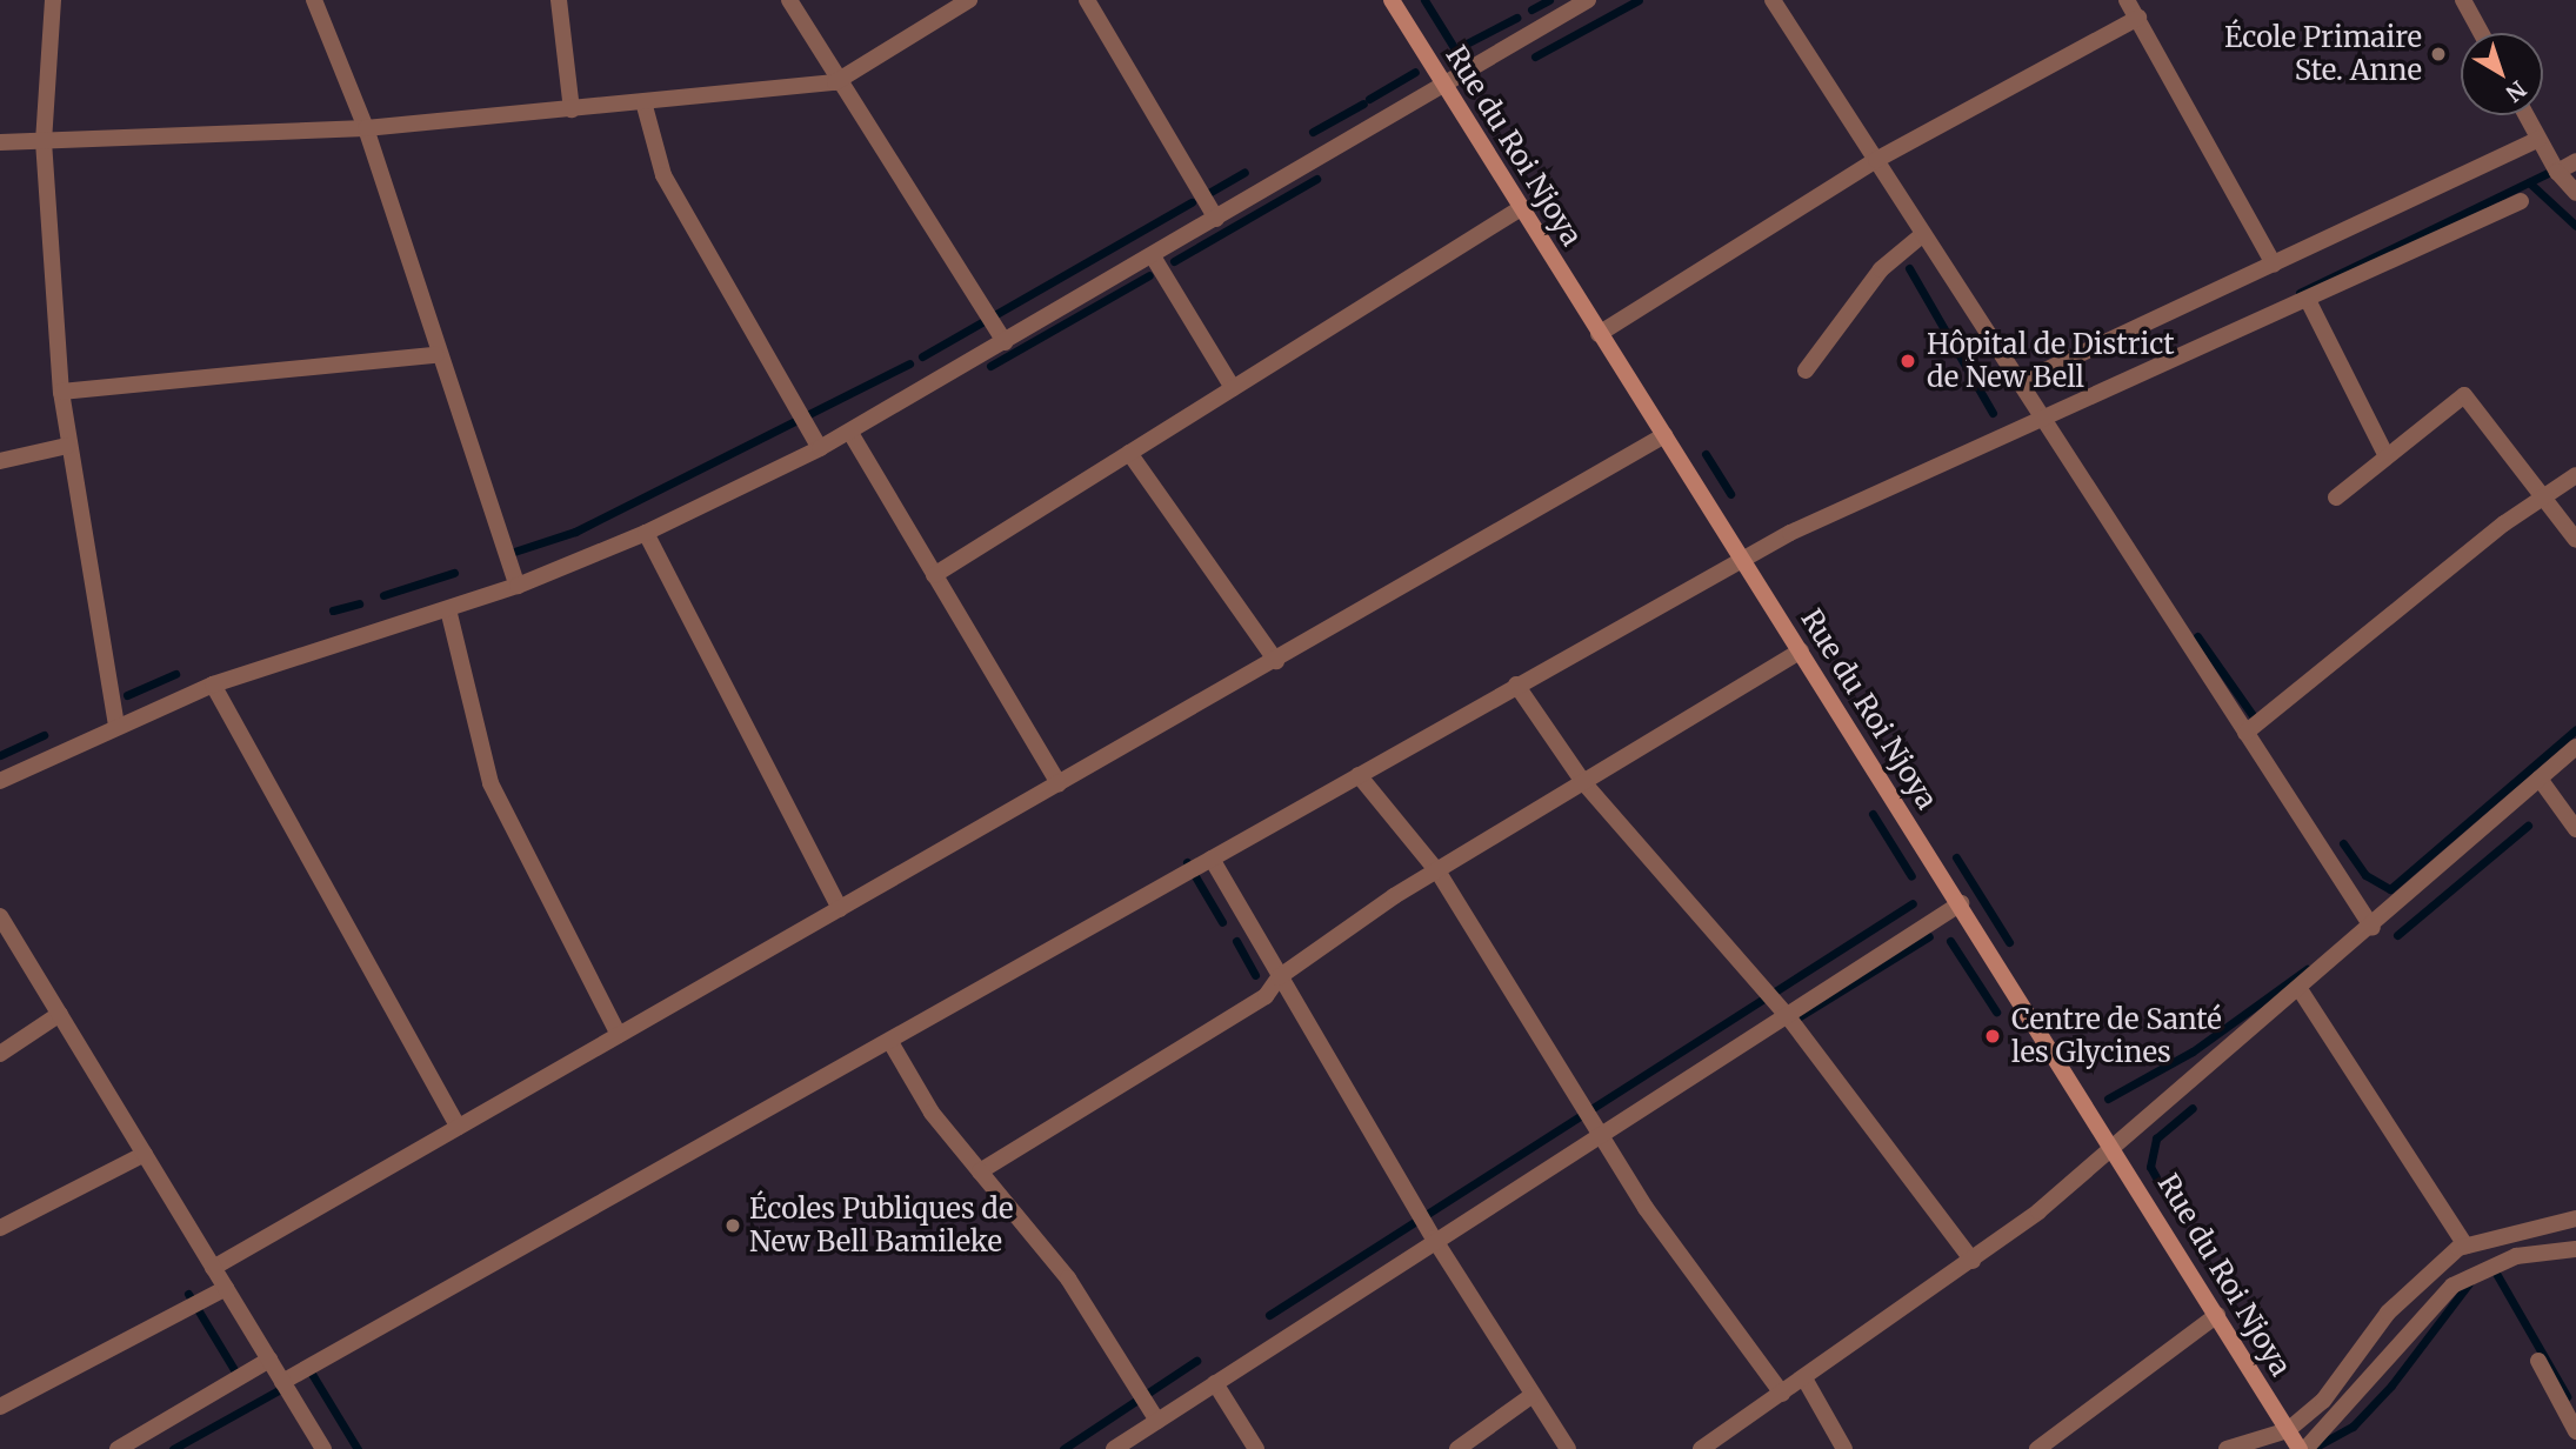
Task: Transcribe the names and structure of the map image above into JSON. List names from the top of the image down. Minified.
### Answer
{"streets":{"main road":["Rue du Roi Njoya"]},"places":["École Primaire Ste. Anne","Hôpital de District de New Bell","Centre de Santé les Glycines","Écoles Publiques de New Bell Bamileke"],"north":"bottom right"}
